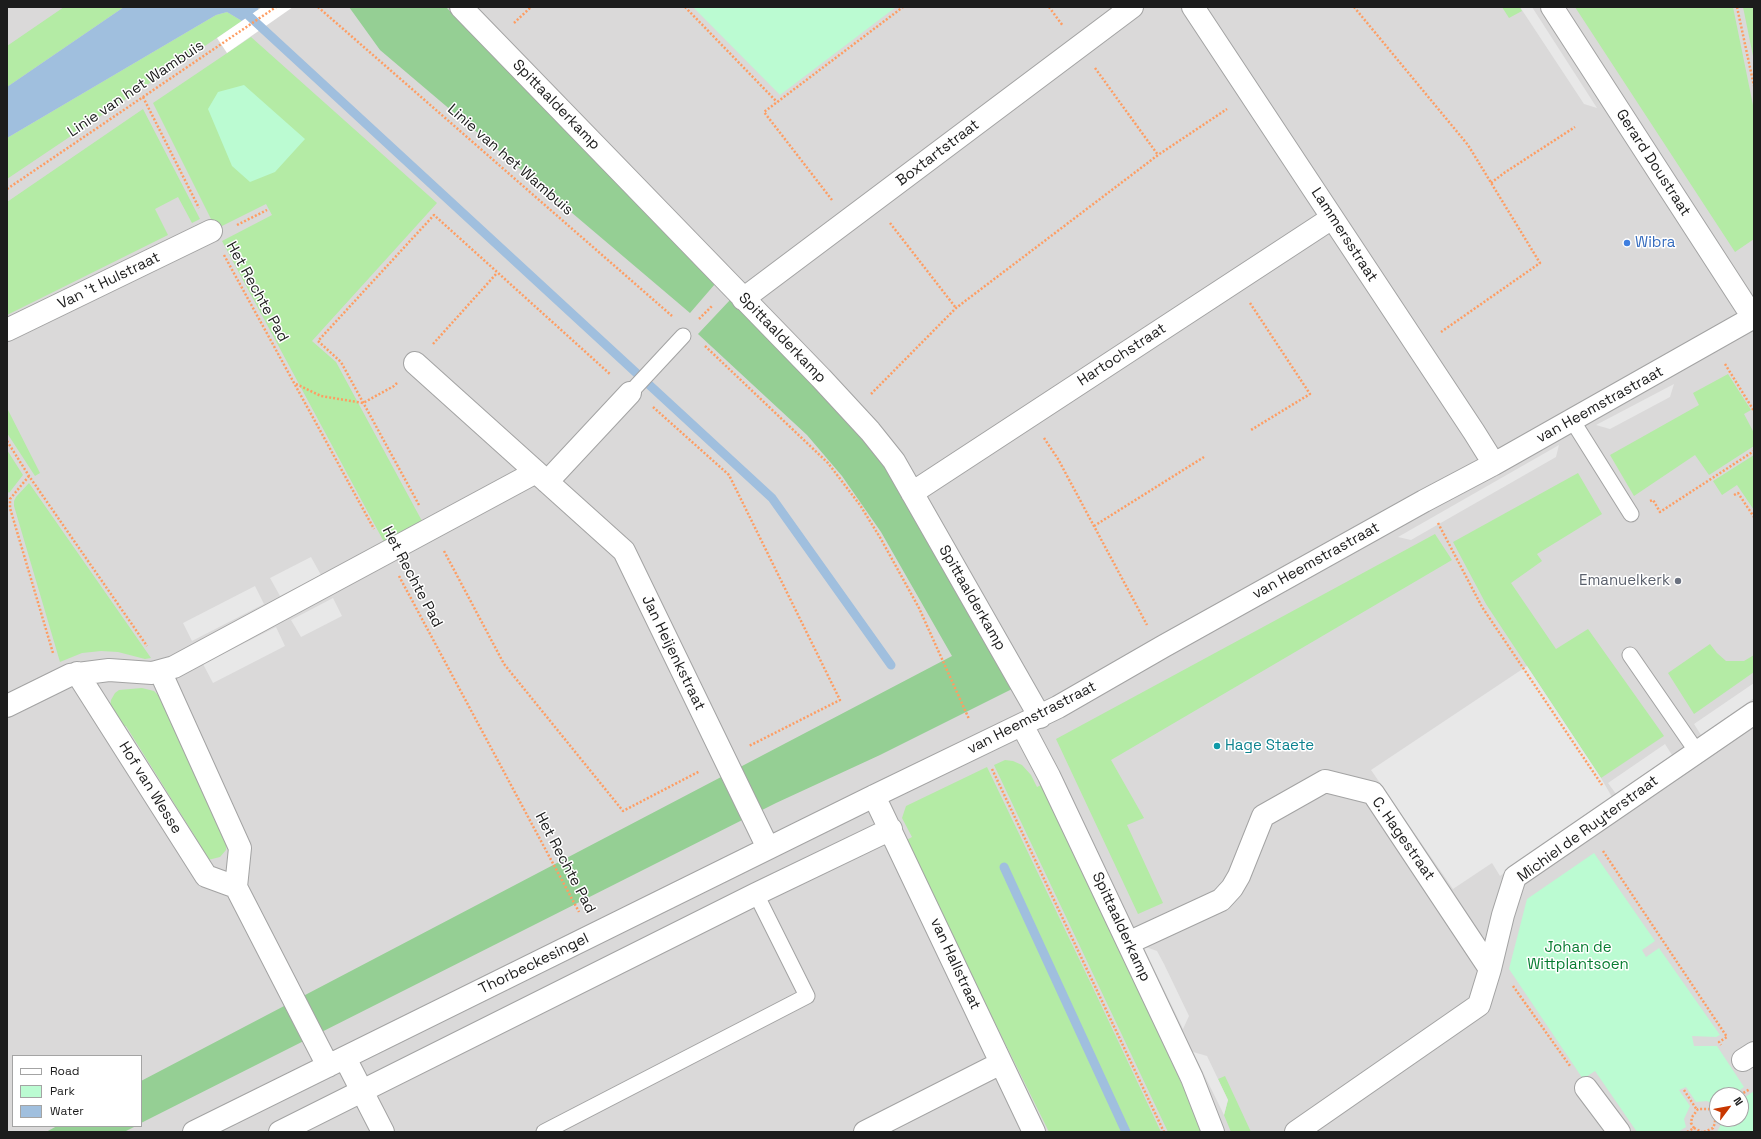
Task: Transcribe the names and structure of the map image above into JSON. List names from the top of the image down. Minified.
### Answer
{"streets":{"street":["Spittaalderkamp","Boxtartstraat","Gerard Doustraat","Lammersstraat","Van 't Hulstraat","Hartochstraat","van Heemstrastraat","Jan Heijenkstraat","Hof van Wesse","Michiel de Ruyterstraat","C. Hagestraat","Thorbeckesingel","van Hallstraat"],"path":["Linie van het Wambuis","Het Rechte Pad"]},"crossings":[["Linie van het Wambuis","Het Rechte Pad"],["Linie van het Wambuis","van Heemstrastraat"],["Spittaalderkamp","Boxtartstraat"],["Spittaalderkamp","Hartochstraat"],["Spittaalderkamp","van Heemstrastraat"],["Spittaalderkamp","C. Hagestraat"],["Gerard Doustraat","van Heemstrastraat"],["Lammersstraat","Hartochstraat"],["Lammersstraat","van Heemstrastraat"],["Van 't Hulstraat","Het Rechte Pad"],["Het Rechte Pad","Thorbeckesingel"],["van Heemstrastraat","Thorbeckesingel"],["van Heemstrastraat","van Hallstraat"],["Jan Heijenkstraat","Thorbeckesingel"],["Michiel de Ruyterstraat","C. Hagestraat"],["Thorbeckesingel","van Hallstraat"]],"parks":["Johan de Wittplantsoen"],"places":["Wibra","Emanuelkerk","Hage Staete"],"legend":["Road","Park","Water"],"north":"top right"}
